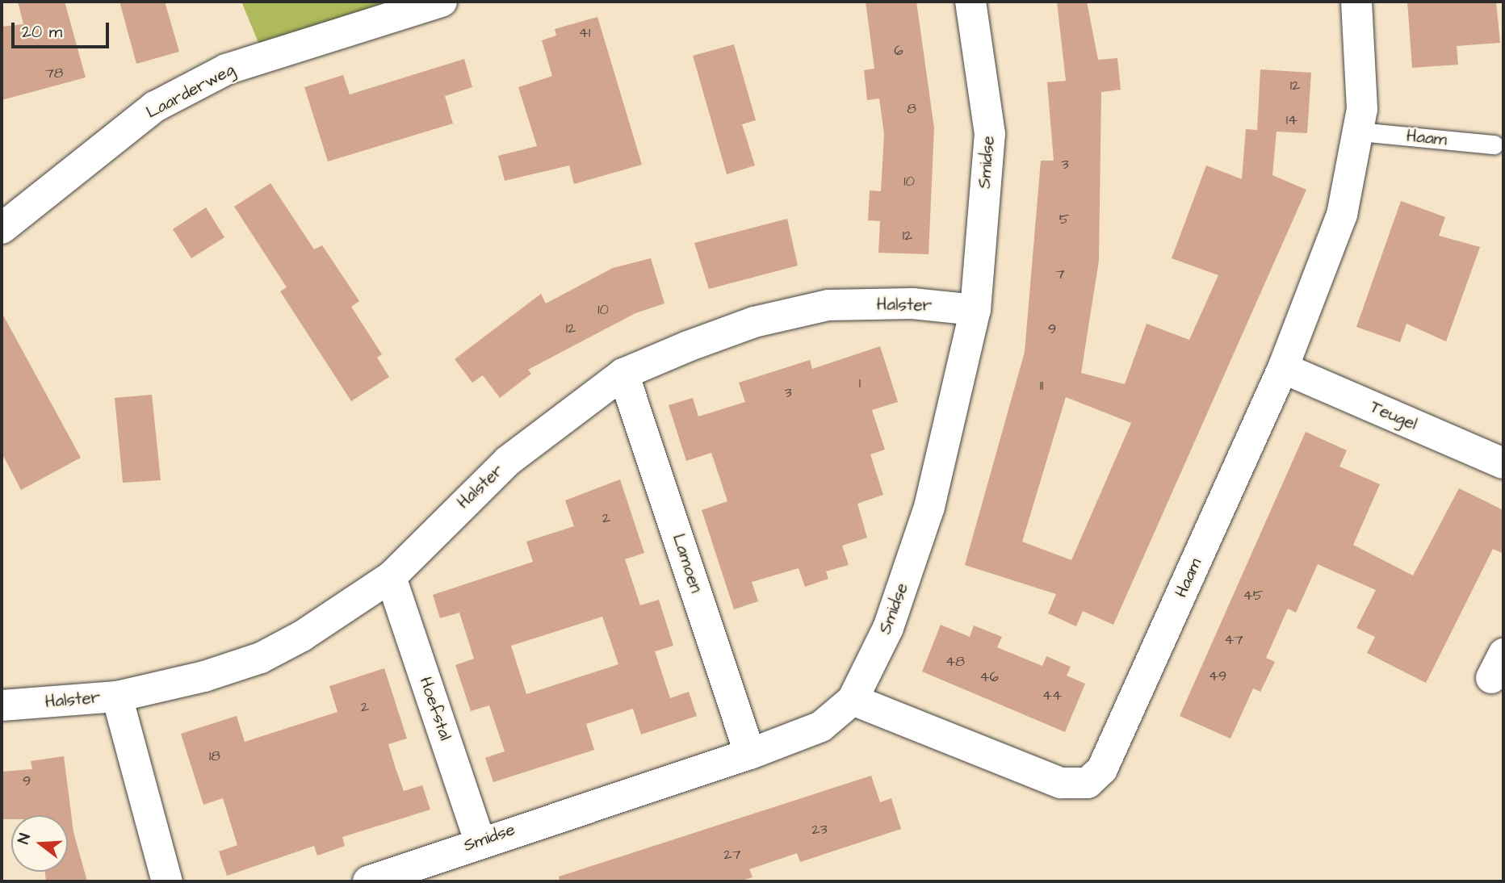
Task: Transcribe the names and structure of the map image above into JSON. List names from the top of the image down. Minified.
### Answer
{"streets":{"street":["Laarderweg","Haam","Smidse","Halster","Teugel","Lamoen","Hoefstal"]},"crossings":[["Haam","Smidse"],["Haam","Teugel"],["Smidse","Halster"],["Smidse","Lamoen"],["Smidse","Hoefstal"],["Halster","Lamoen"],["Halster","Hoefstal"]],"house_numbers":["41","6","78","12","8","14","3","10","5","12","7","10","12","9","1","11","3","2","45","47","48","49","46","44","2","18","9","23","27"],"scale_bar":"20 m","north":"left"}
